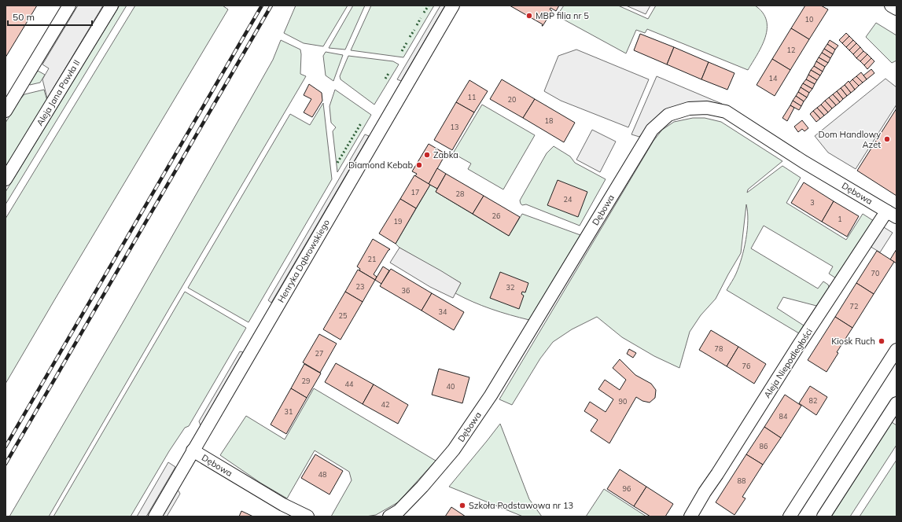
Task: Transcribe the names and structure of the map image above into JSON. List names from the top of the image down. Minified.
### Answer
{"streets":{"street":["Aleja Jana Pawła II","Dębowa","Henryka Dąbrowskiego","Aleja Niepodległości"]},"crossings":[["Dębowa","Henryka Dąbrowskiego"],["Dębowa","Aleja Niepodległości"]],"places":["MBP filia nr 5","Dom Handlowy Azet","Żabka","Diamond Kebab","Kiosk Ruch","Szkoła Podstawowa nr 13"],"house_numbers":["10","12","14","11","20","18","13","17","28","24","3","26","1","19","21","70","23","32","36","72","34","25","78","27","76","29","44","40","82","90","42","31","84","86","48","88","96"],"scale_bar":"50 m"}
